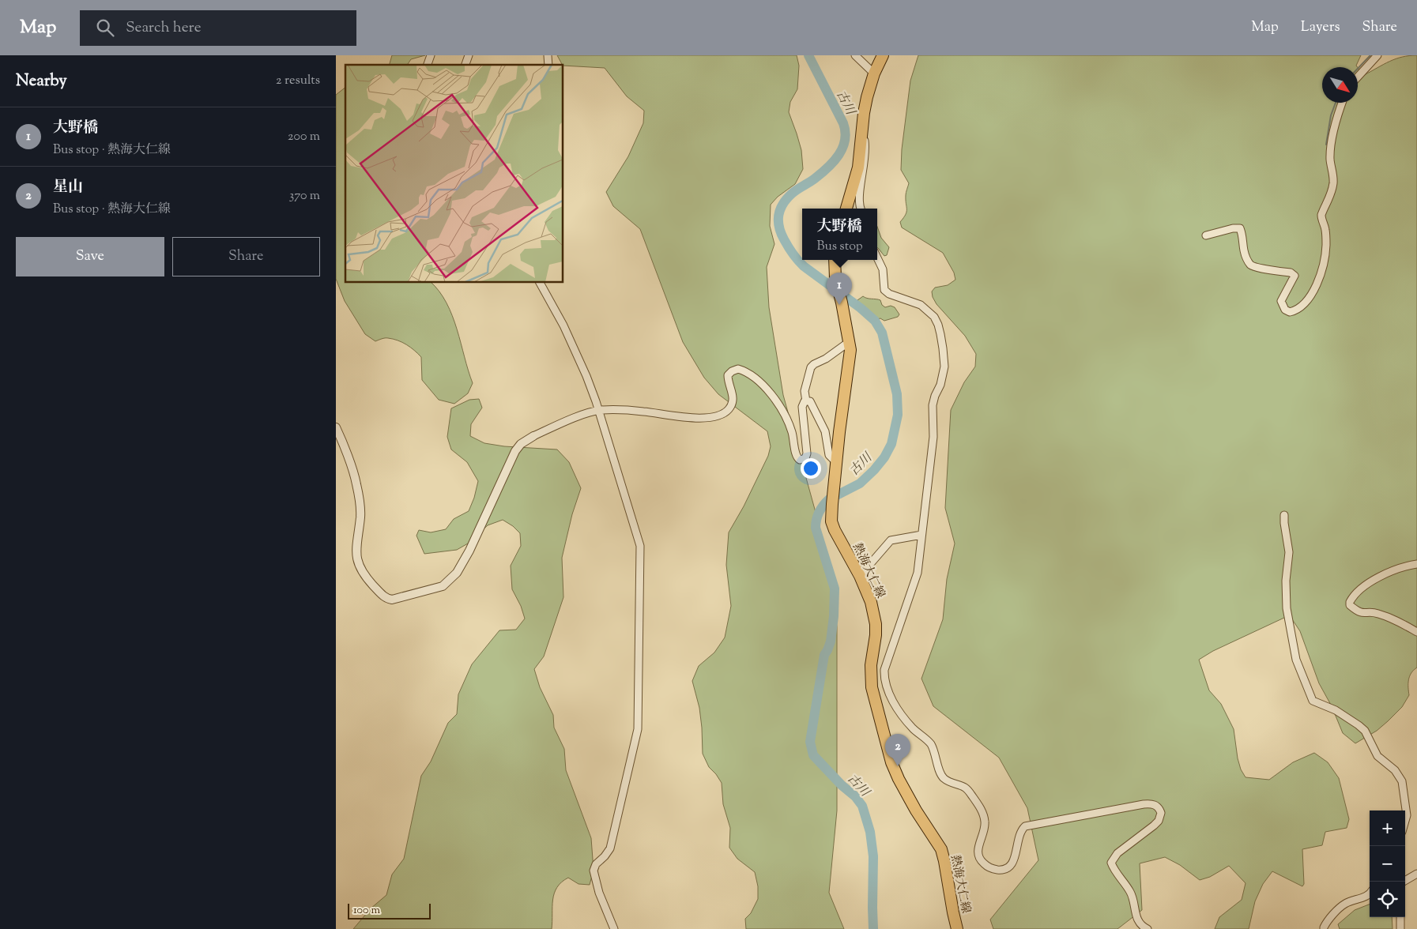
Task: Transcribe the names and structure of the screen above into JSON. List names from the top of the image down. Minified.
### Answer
{"streets":{"main road":["熱海大仁線"]},"water":["古川"],"scale_bar":"100 m","north":"bottom right","page":{"header":"Map","search":"Search here","nav":["Map","Layers","Share"],"heading":["Nearby","2 results"],"list":[{"mark":"1","name":"大野橋","note":"Bus stop · 熱海大仁線","value":"200 m"},{"mark":"2","name":"星山","note":"Bus stop · 熱海大仁線","value":"370 m"}],"popup":["大野橋","Bus stop"],"buttons":["Save","Share"],"pins":["1","2"],"map_buttons":["+","−"],"scale":"100 m"}}
